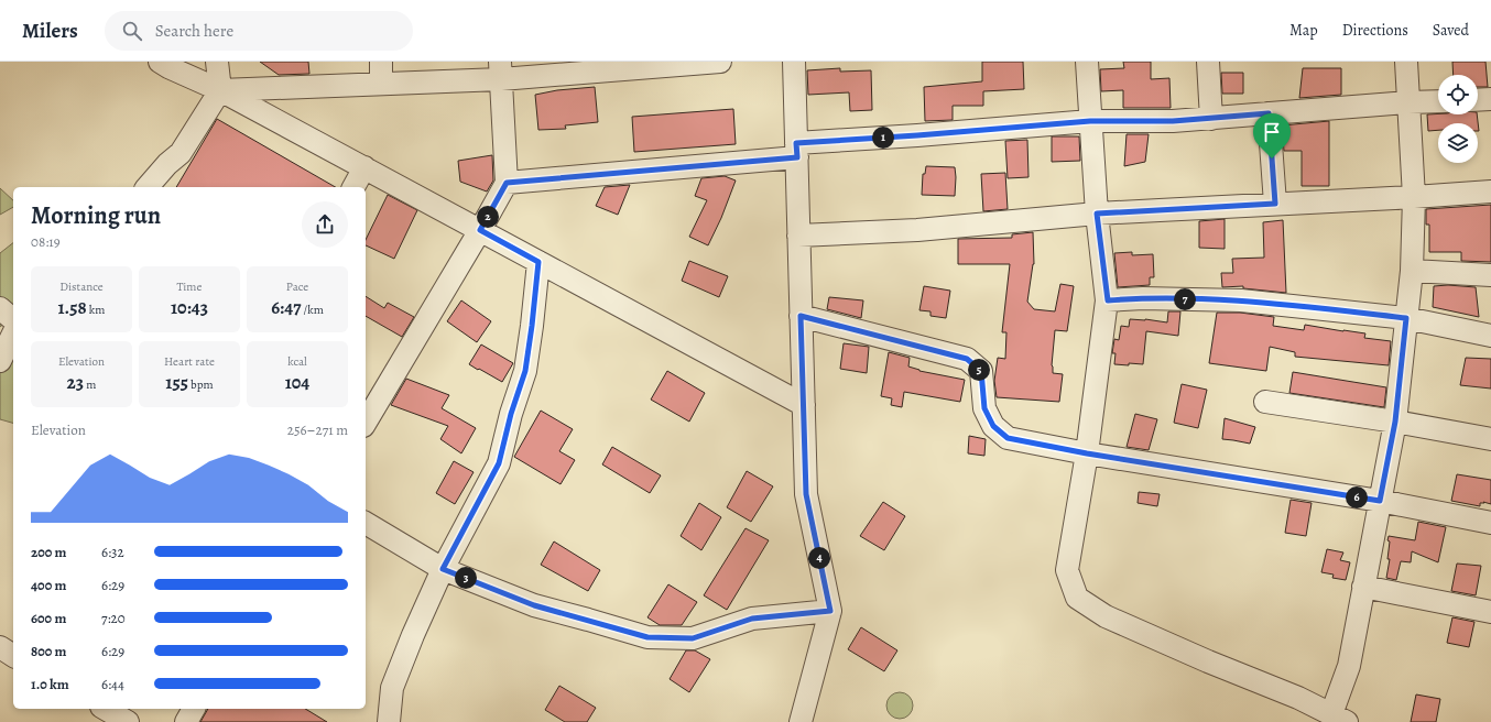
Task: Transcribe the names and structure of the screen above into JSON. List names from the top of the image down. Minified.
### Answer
{"page":{"header":"Milers","search":"Search here","nav":["Map","Directions","Saved"],"pins":["1","2","7","5","6","4","3"],"heading":["Morning run","08:19"],"stats":[["Distance","1.58 km"],["Time","10:43"],["Pace","6:47 /km"],["Elevation","23 m"],["Heart rate","155 bpm"],["kcal","104"]],"chart":["Elevation","256–271 m"],"list":[{"name":"200 m","note":"6:32"},{"name":"400 m","note":"6:29"},{"name":"600 m","note":"7:20"},{"name":"800 m","note":"6:29"},{"name":"1.0 km","note":"6:44"}]}}
